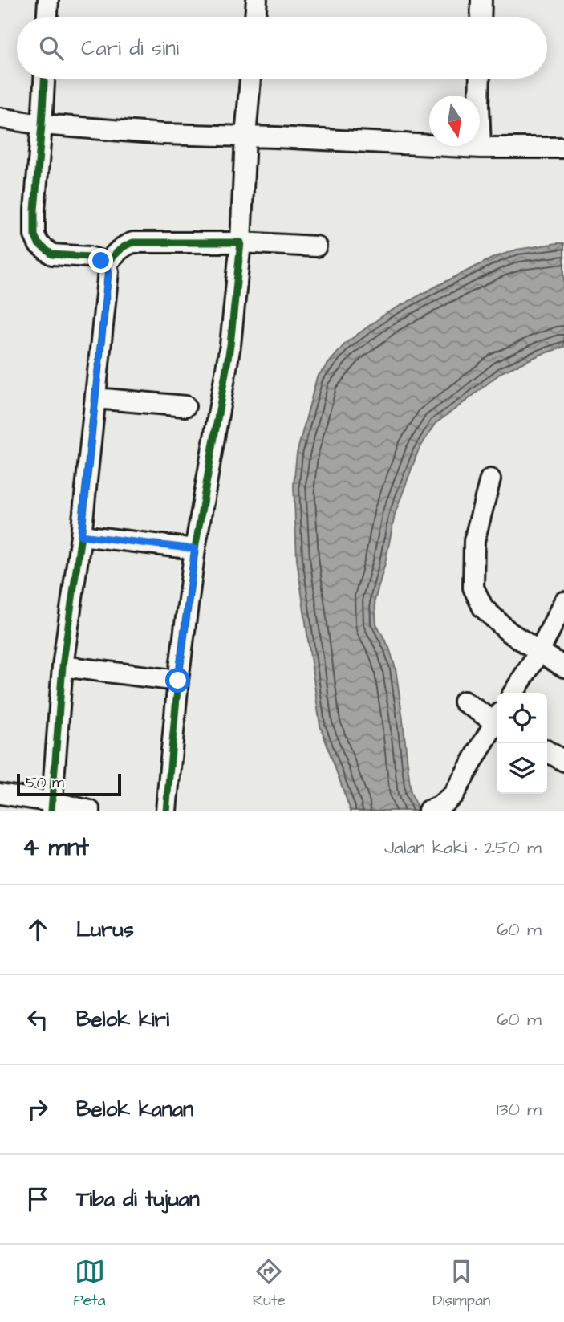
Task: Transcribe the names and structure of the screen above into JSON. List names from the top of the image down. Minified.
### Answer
{"scale_bar":"50 m","north":"bottom","page":{"search":"Cari di sini","scale":"50 m","heading":["4 mnt","Jalan kaki · 250 m"],"list":[["Lurus","60 m"],["Belok kiri","60 m"],["Belok kanan","130 m"],"Tiba di tujuan"],"nav":["Peta","Rute","Disimpan"]}}
